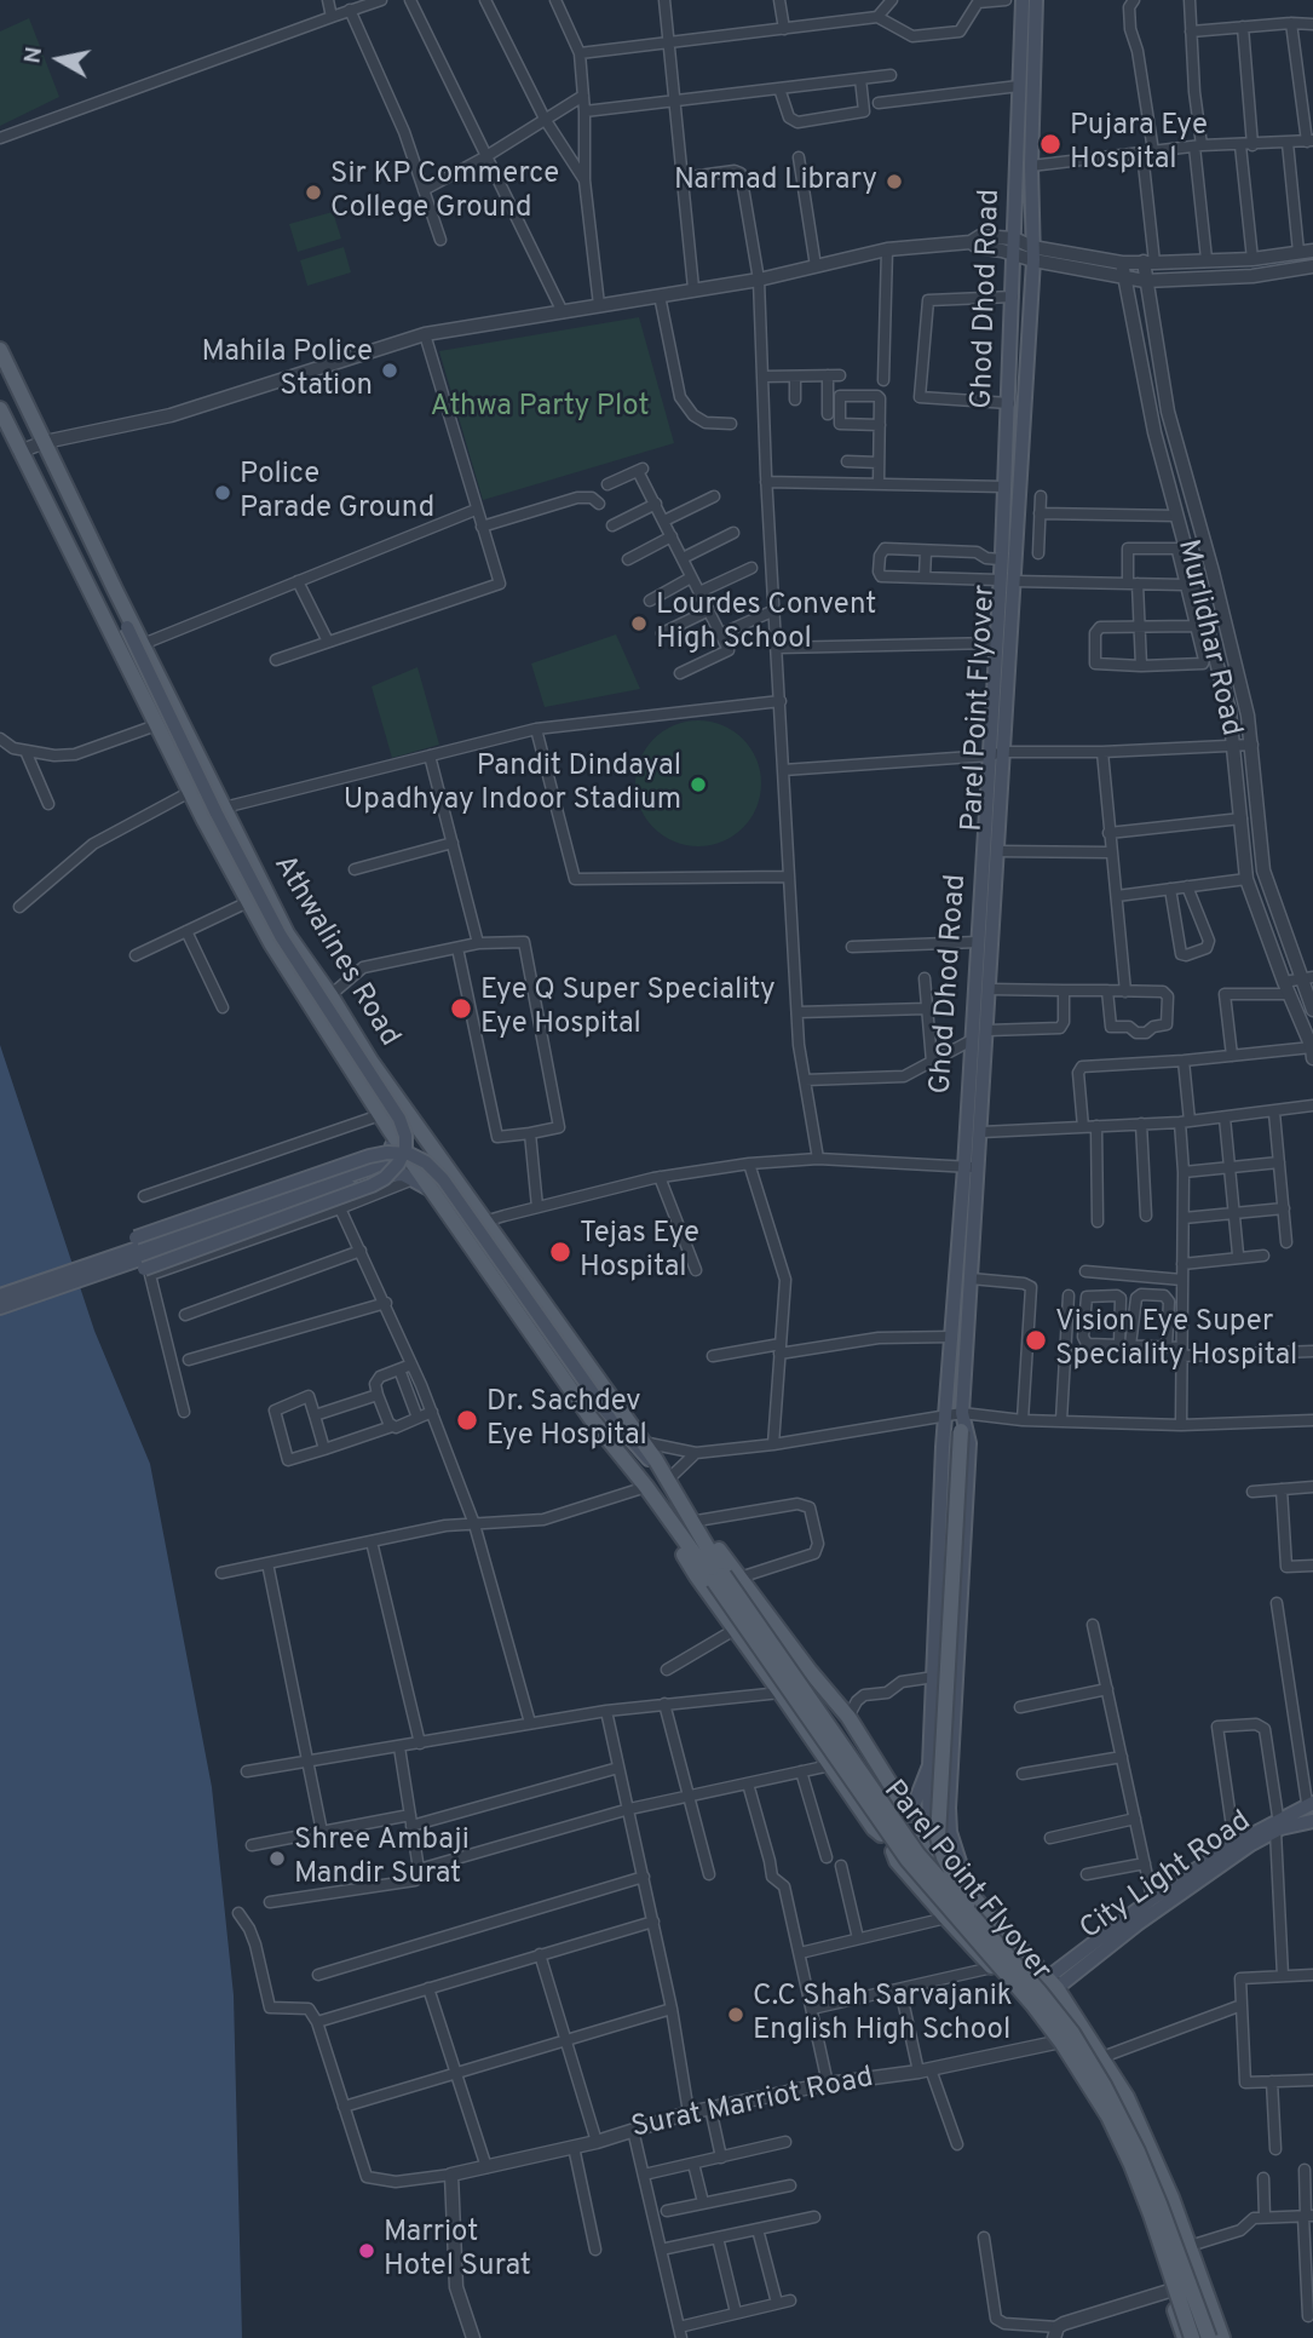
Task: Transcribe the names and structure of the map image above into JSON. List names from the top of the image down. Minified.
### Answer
{"streets":{"main road":["Ghod Dhod Road","Parel Point Flyover","Athwalines Road","City Light Road"],"street":["Murlidhar Road","Surat Marriot Road"]},"crossings":[["Ghod Dhod Road","Parel Point Flyover"],["Parel Point Flyover","Athwalines Road"]],"parks":["Athwa Party Plot"],"places":["Pujara Eye Hospital","Narmad Library","Sir KP Commerce College Ground","Mahila Police Station","Police Parade Ground","Lourdes Convent High School","Pandit Dindayal Upadhyay Indoor Stadium","Eye Q Super Speciality Eye Hospital","Tejas Eye Hospital","Vision Eye Super Speciality Hospital","Dr. Sachdev Eye Hospital","Shree Ambaji Mandir Surat","C.C Shah Sarvajanik English High School","Marriot Hotel Surat"],"north":"left"}
